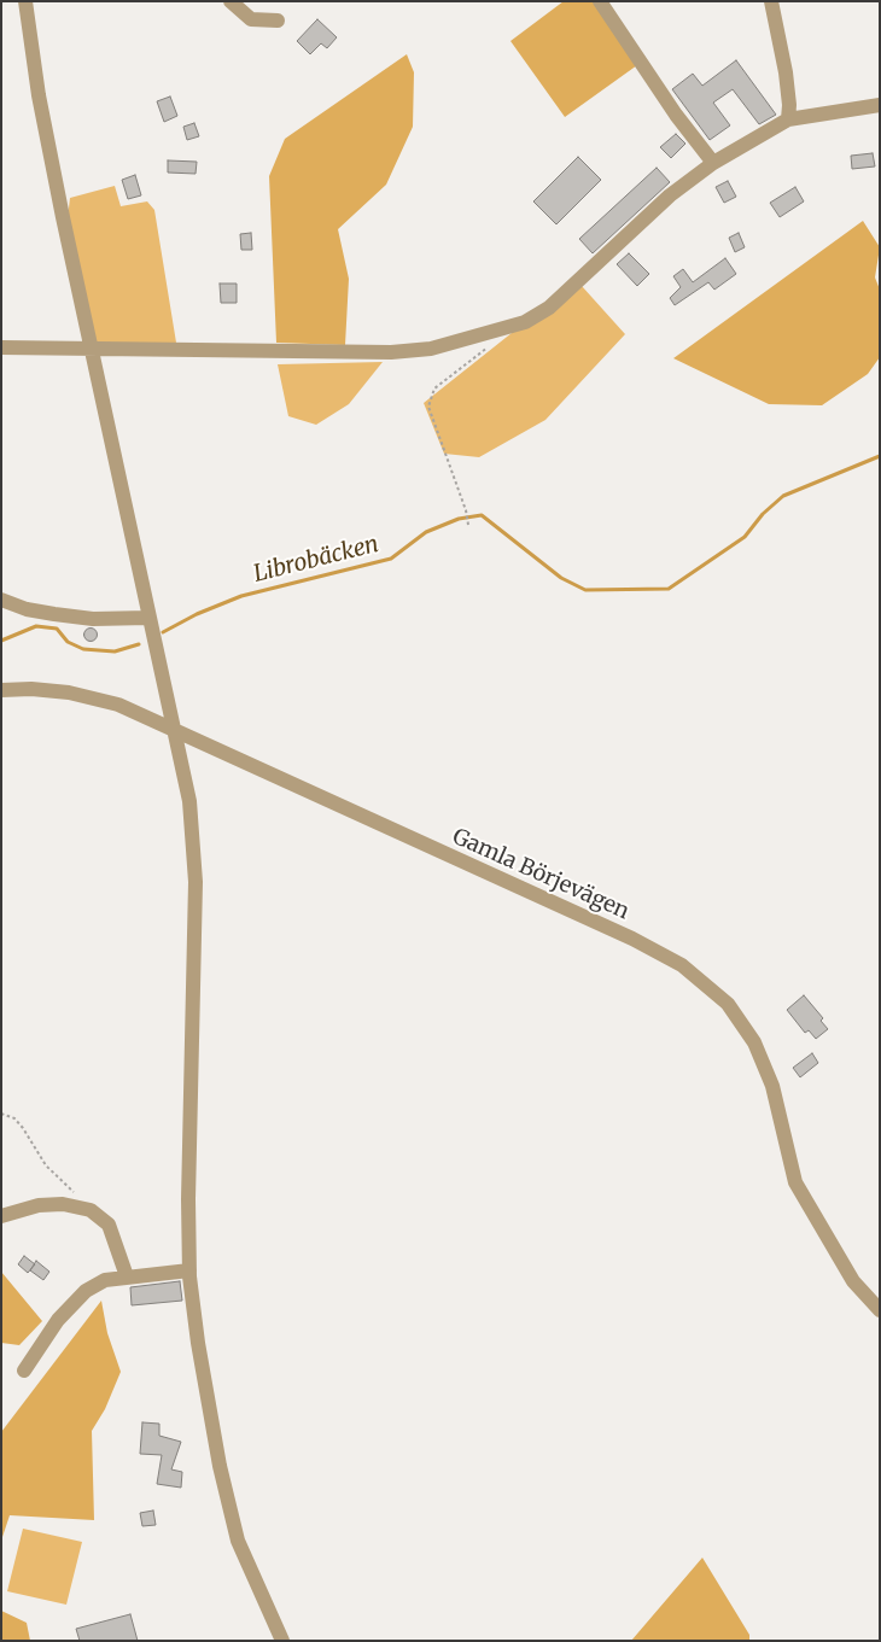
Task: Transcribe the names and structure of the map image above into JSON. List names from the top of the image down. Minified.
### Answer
{"streets":{"street":["Gamla Börjevägen"]},"water":["Librobäcken"]}
